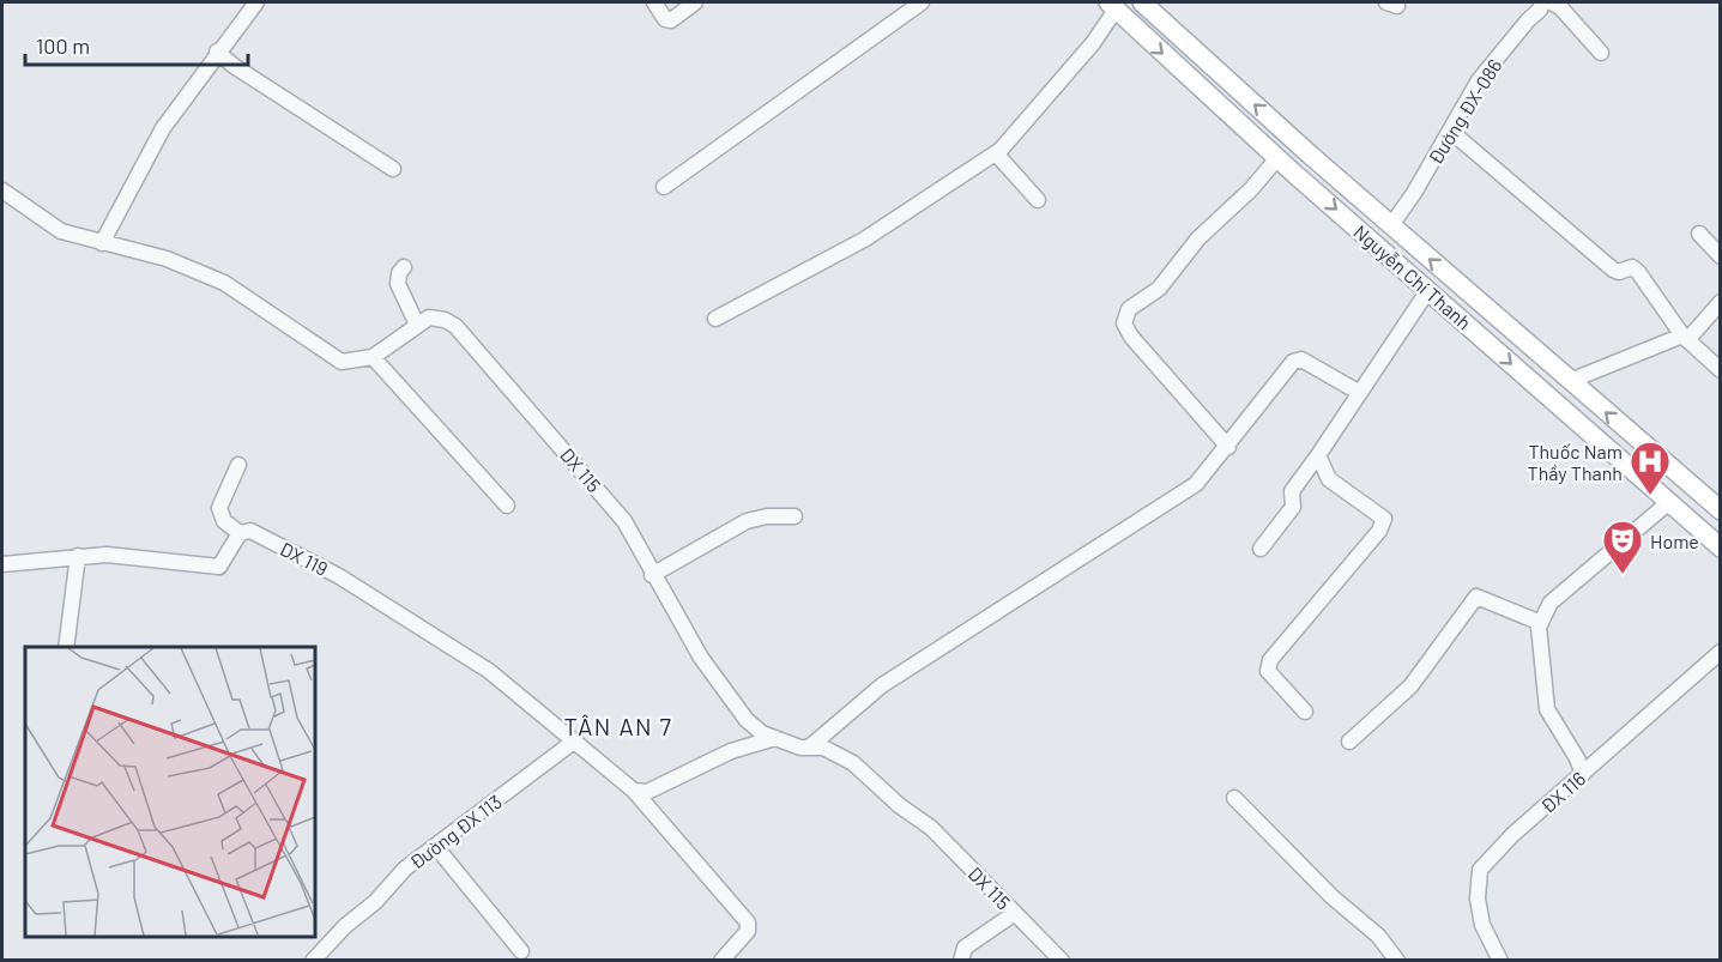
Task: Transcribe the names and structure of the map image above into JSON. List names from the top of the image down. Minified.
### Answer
{"streets":{"main road":["Nguyễn Chí Thanh"],"street":["Đường ĐX-086","DX 115","DX 119","ĐX 116","Đường ĐX 113"]},"crossings":[["Đường ĐX-086","Nguyễn Chí Thanh"],["DX 119","Đường ĐX 113"]],"districts":["TÂN AN 7"],"places":{"hospital":["Thuốc Nam Thầy Thanh"],"theatre":["Home"]},"scale_bar":"100 m"}
